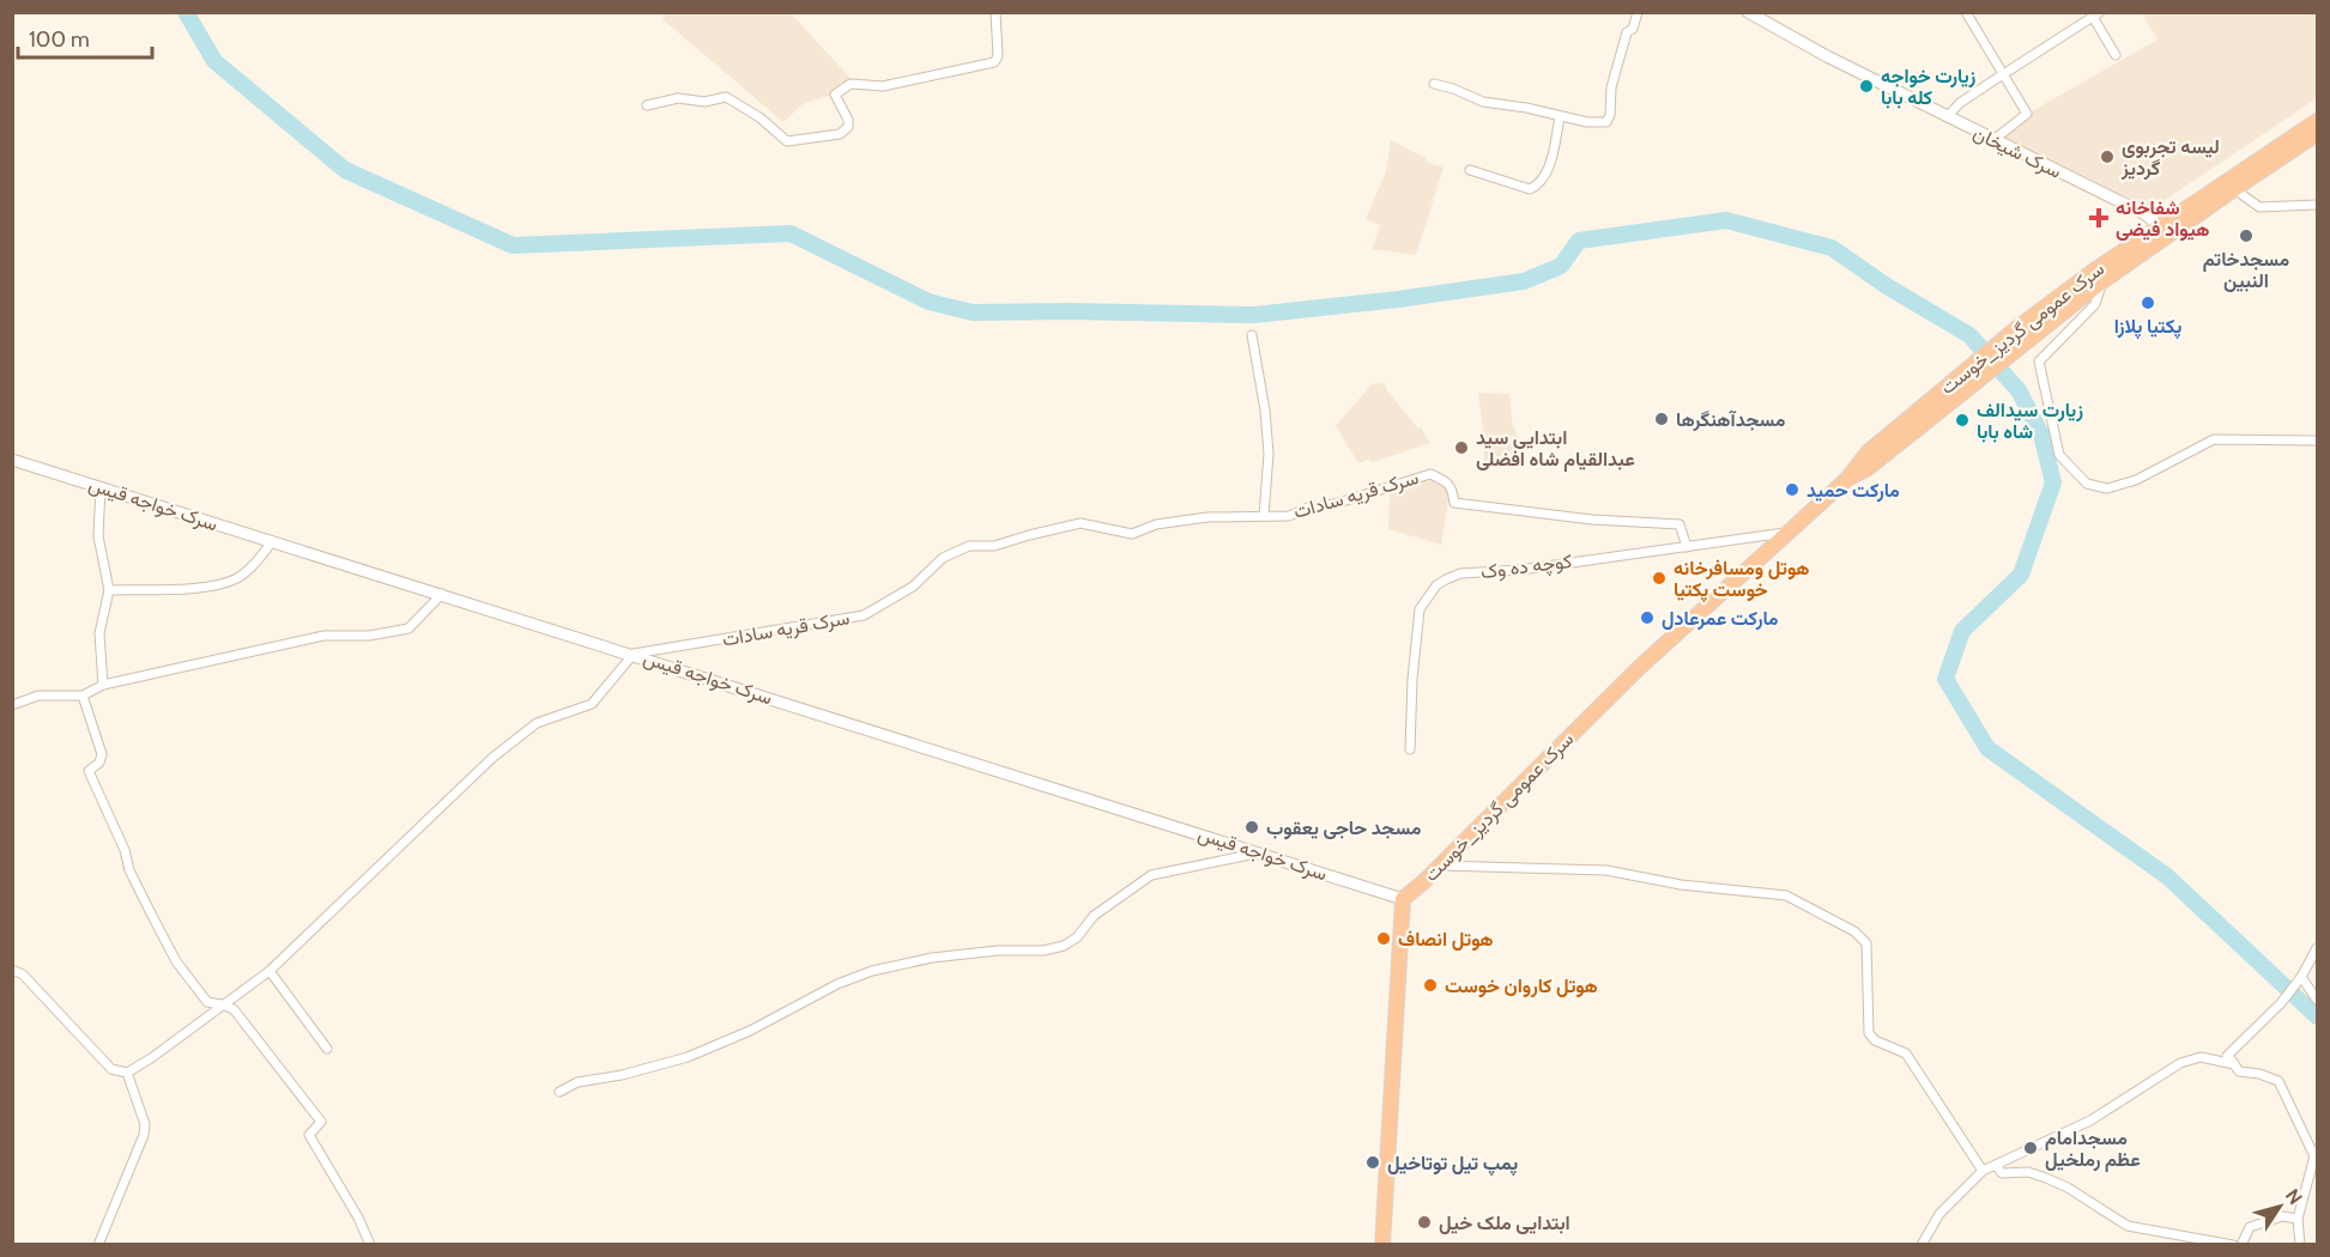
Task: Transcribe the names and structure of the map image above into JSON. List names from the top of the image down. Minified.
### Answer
{"streets":{"highway":["سرک عمومی گردیز_خوست"],"street":["سرک شیخان","سرک قریه سادات","سرک خواجه قیس","کوچه ده وک"]},"crossings":[["سرک شیخان","سرک عمومی گردیز_خوست"],["سرک عمومی گردیز_خوست","سرک خواجه قیس"],["سرک عمومی گردیز_خوست","کوچه ده وک"],["سرک قریه سادات","سرک خواجه قیس"],["سرک قریه سادات","کوچه ده وک"]],"places":{"other":["زیارت خواجه کله بابا","لیسه تجربوی گردیز","مسجدخاتم النبین","پکتیا پلازا","مسجدآهنگرها","زیارت سیدالف شاه بابا","ابتدایی سید عبدالقیام شاه افضلی","مارکت حمید","هوتل ومسافرخانه خوست پکتیا","مارکت عمرعادل","مسجد حاجی یعقوب","هوتل انصاف","هوتل کاروان خوست","مسجدامام عظم رملخیل","پمپ تیل توتاخیل","ابتدایی ملک خیل"],"health":["شفاخانه هیواد فیضی"]},"scale_bar":"100 m","north":"top right"}
